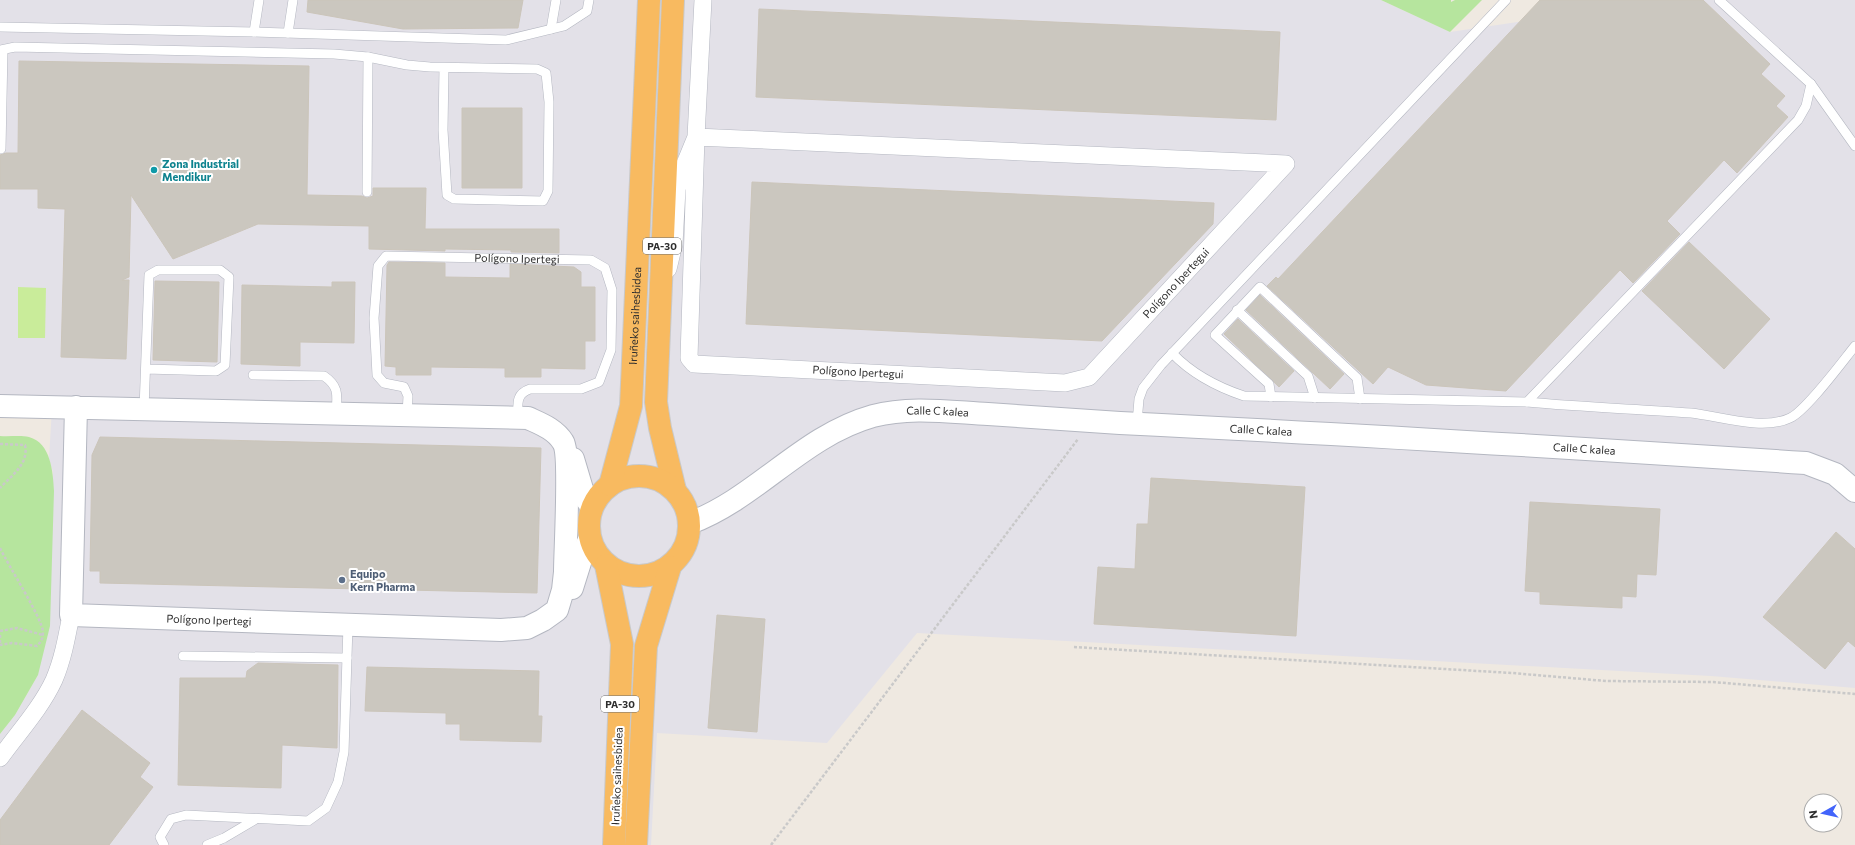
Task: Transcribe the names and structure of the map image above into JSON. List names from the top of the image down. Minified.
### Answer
{"streets":{"highway":["PA-30","Iruñeko saihesbidea"],"street":["Polígono Ipertegi","Polígono Ipertegui","Calle C kalea"]},"crossings":[["PA-30","Polígono Ipertegi"],["PA-30","Iruñeko saihesbidea"],["PA-30","Calle C kalea"],["Polígono Ipertegi","Iruñeko saihesbidea"],["Polígono Ipertegi","Calle C kalea"],["Iruñeko saihesbidea","Calle C kalea"]],"places":["Zona Industrial Mendikur","Equipo Kern Pharma"],"north":"left"}
